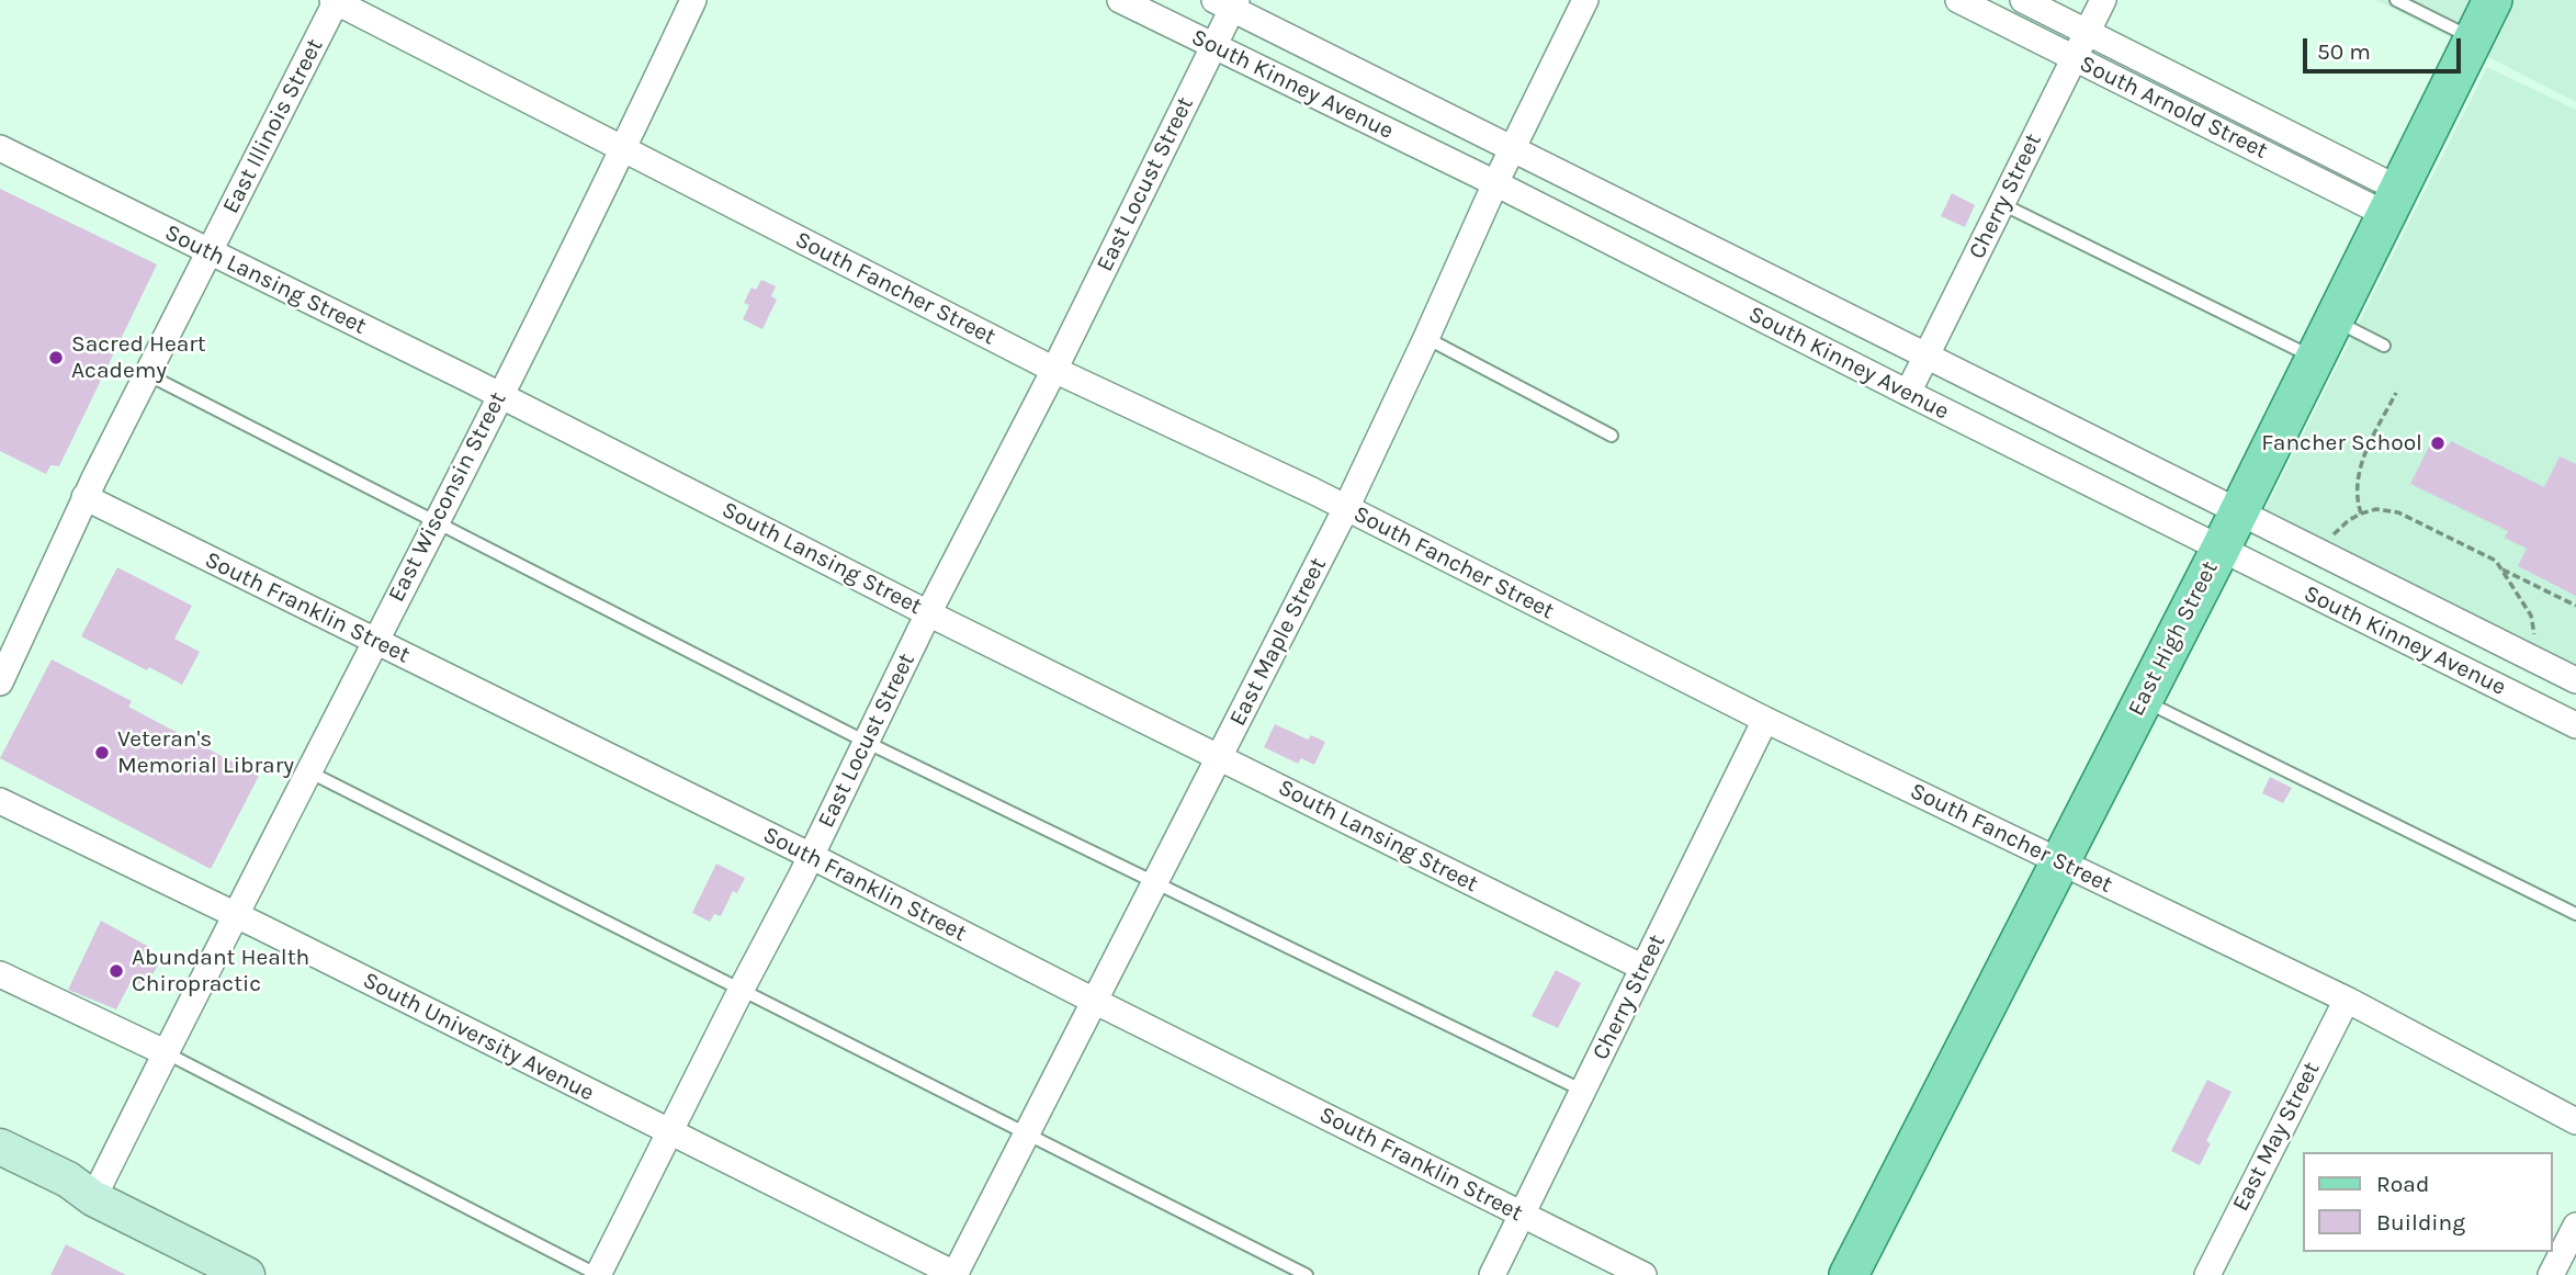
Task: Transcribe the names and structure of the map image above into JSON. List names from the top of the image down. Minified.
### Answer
{"streets":{"main road":["East High Street"],"street":["South Kinney Avenue","South Arnold Street","East Illinois Street","East Locust Street","Cherry Street","South Lansing Street","South Fancher Street","East Wisconsin Street","South Franklin Street","East Maple Street","South University Avenue","East May Street"]},"crossings":[["South Kinney Avenue","East Locust Street"],["South Kinney Avenue","Cherry Street"],["South Kinney Avenue","East High Street"],["South Kinney Avenue","East Maple Street"],["South Arnold Street","Cherry Street"],["South Arnold Street","East High Street"],["East Illinois Street","South Lansing Street"],["East Illinois Street","South Fancher Street"],["East Illinois Street","South Franklin Street"],["East Locust Street","South Lansing Street"],["East Locust Street","South Fancher Street"],["East Locust Street","South Franklin Street"],["East Locust Street","South University Avenue"],["Cherry Street","South Lansing Street"],["Cherry Street","South Fancher Street"],["Cherry Street","South Franklin Street"],["South Lansing Street","East Wisconsin Street"],["South Lansing Street","East Maple Street"],["South Fancher Street","East Wisconsin Street"],["South Fancher Street","East High Street"],["South Fancher Street","East Maple Street"],["South Fancher Street","East May Street"],["East Wisconsin Street","South Franklin Street"],["East Wisconsin Street","South University Avenue"],["South Franklin Street","East Maple Street"],["East Maple Street","South University Avenue"]],"places":["Sacred Heart Academy","Fancher School","Veteran's Memorial Library","Abundant Health Chiropractic"],"legend":["Road","Building"],"scale_bar":"50 m"}
